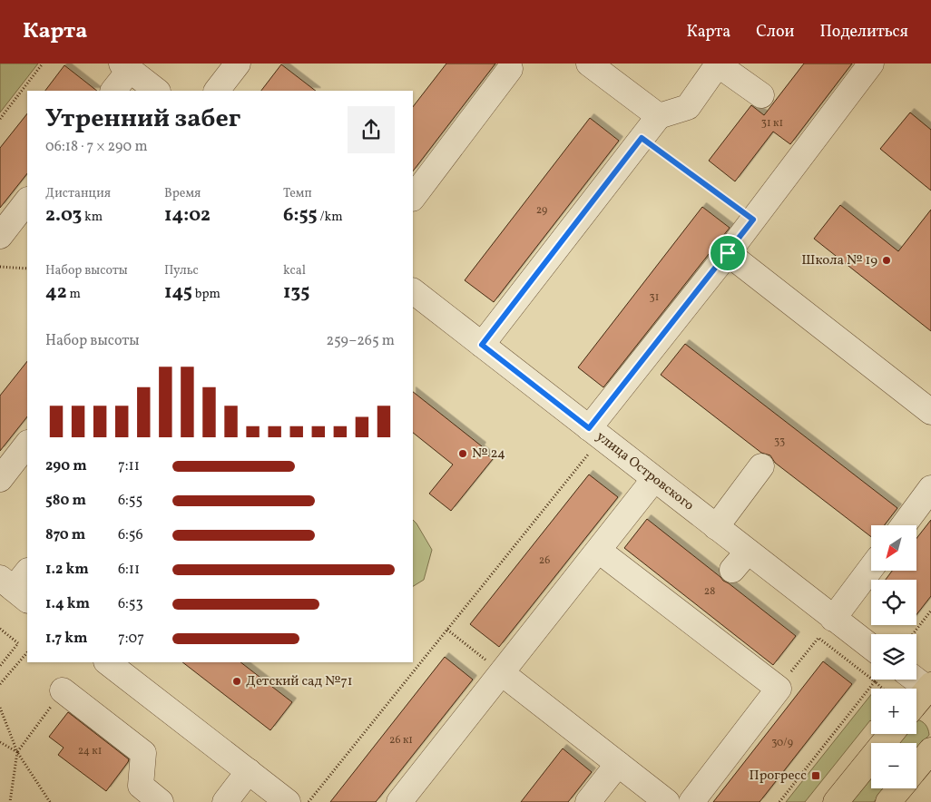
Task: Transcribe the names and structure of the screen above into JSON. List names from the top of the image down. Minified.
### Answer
{"streets":{"street":["улица Островского"]},"places":{"other":["Школа № 19","№ 24","Детский сад №71"],"transit":["Прогресс"]},"house_numbers":["31 к1","29","31","33","26","28","26 к1","30/9","24 к1"],"north":"bottom left","page":{"header":"Карта","nav":["Карта","Слои","Поделиться"],"heading":["Утренний забег","06:18 · 7 × 290 m"],"stats":[["Дистанция","2.03 km"],["Время","14:02"],["Темп","6:55 /km"],["Набор высоты","42 m"],["Пульс","145 bpm"],["kcal","135"]],"chart":["Набор высоты","259–265 m"],"list":[{"name":"290 m","note":"7:11"},{"name":"580 m","note":"6:55"},{"name":"870 m","note":"6:56"},{"name":"1.2 km","note":"6:11"},{"name":"1.4 km","note":"6:53"},{"name":"1.7 km","note":"7:07"}],"map_buttons":["+","−"]}}
